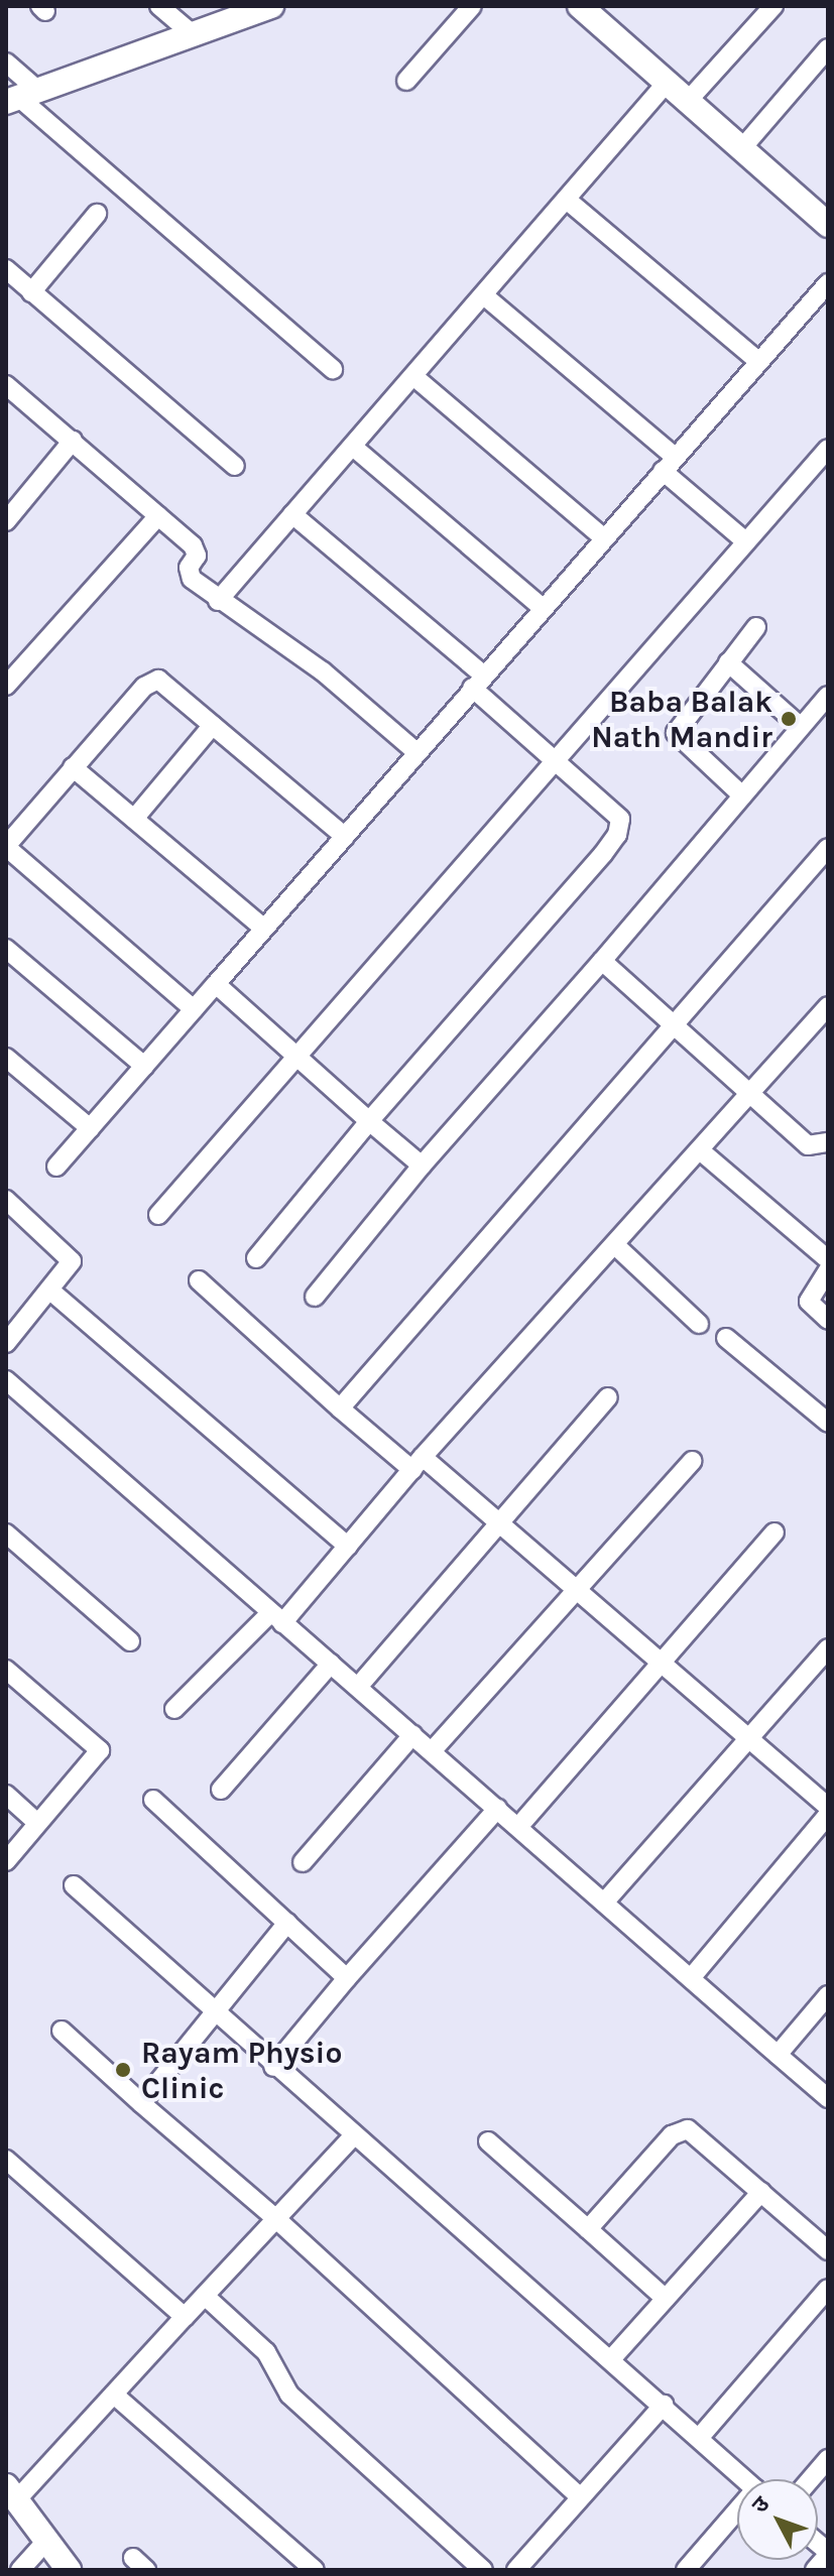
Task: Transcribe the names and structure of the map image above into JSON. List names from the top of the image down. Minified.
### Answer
{"places":["Baba Balak Nath Mandir","Rayam Physio Clinic"],"north":"top left"}
